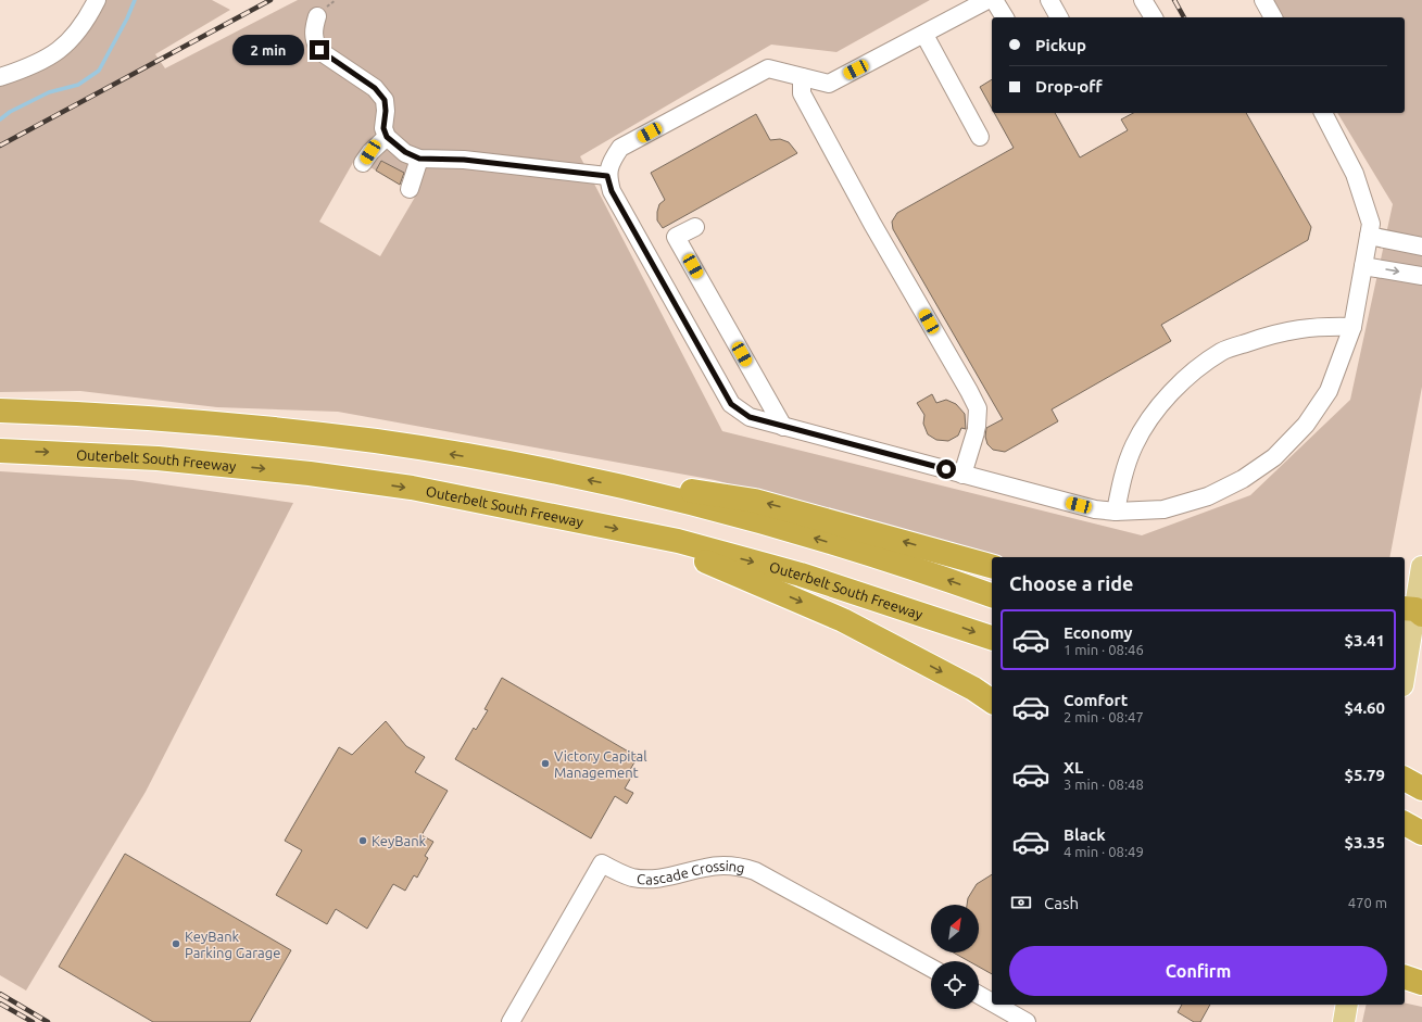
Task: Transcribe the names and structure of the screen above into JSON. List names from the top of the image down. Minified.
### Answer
{"streets":{"highway":["Outerbelt South Freeway"],"lane":["Cascade Crossing"]},"places":["Victory Capital Management","KeyBank","KeyBank Parking Garage"],"north":"top right","page":{"banner":["Pickup","Drop-off"],"bubble":"2 min","heading":"Choose a ride","list":[{"name":"Economy","note":"1 min · 08:46","value":"$3.41"},{"name":"Comfort","note":"2 min · 08:47","value":"$4.60"},{"name":"XL","note":"3 min · 08:48","value":"$5.79"},{"name":"Black","note":"4 min · 08:49","value":"$3.35"}],"pay":["Cash","470 m"],"buttons":"Confirm"}}
